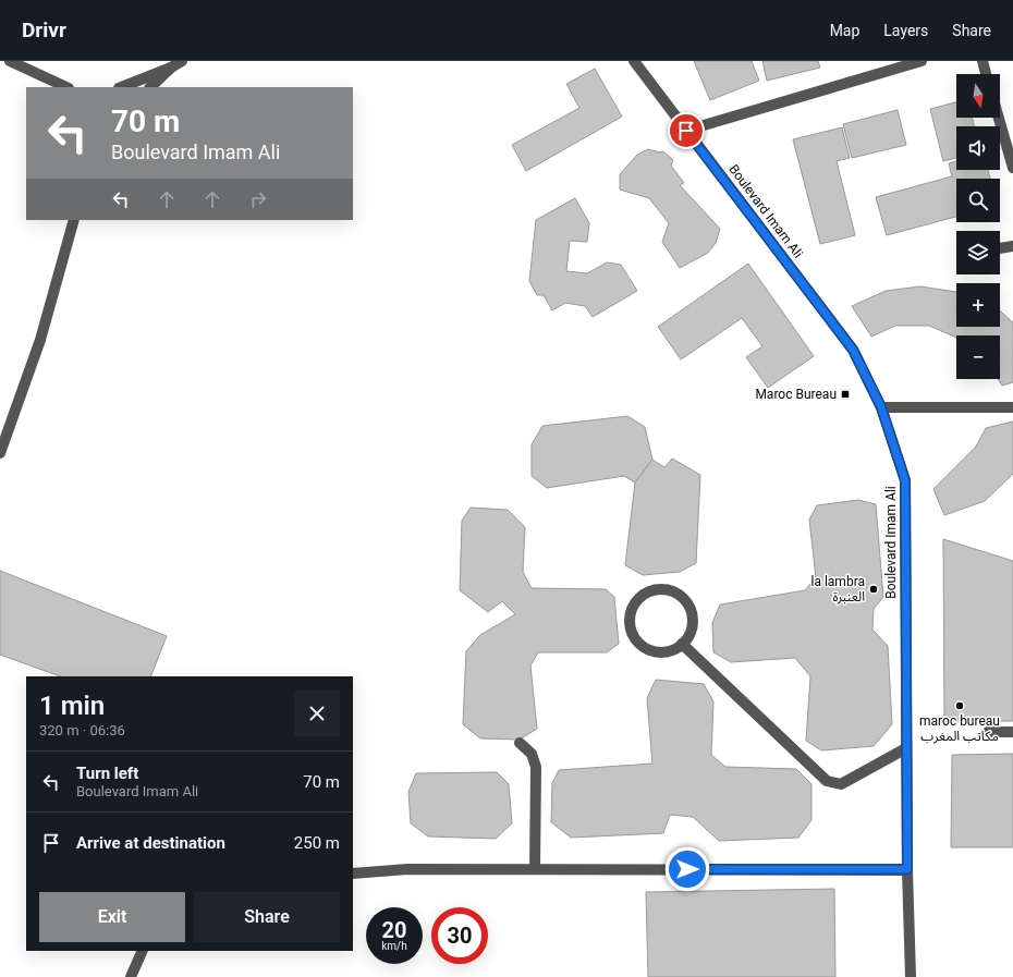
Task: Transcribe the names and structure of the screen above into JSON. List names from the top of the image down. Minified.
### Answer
{"streets":{"street":["Boulevard Imam Ali"]},"places":{"transit":["Maroc Bureau"],"other":["la lambra العنبرة","maroc bureau مكاتب المغرب"]},"north":"bottom","page":{"header":"Drivr","nav":["Map","Layers","Share"],"map_buttons":["+","−"],"turn":["70 m","Boulevard Imam Ali"],"heading":["1 min","320 m · 06:36"],"list":[{"name":"Turn left","note":"Boulevard Imam Ali","value":"70 m"},{"name":"Arrive at destination","value":"250 m"}],"buttons":["Exit","Share"],"speed":"20 km/h","limit":"30"}}
